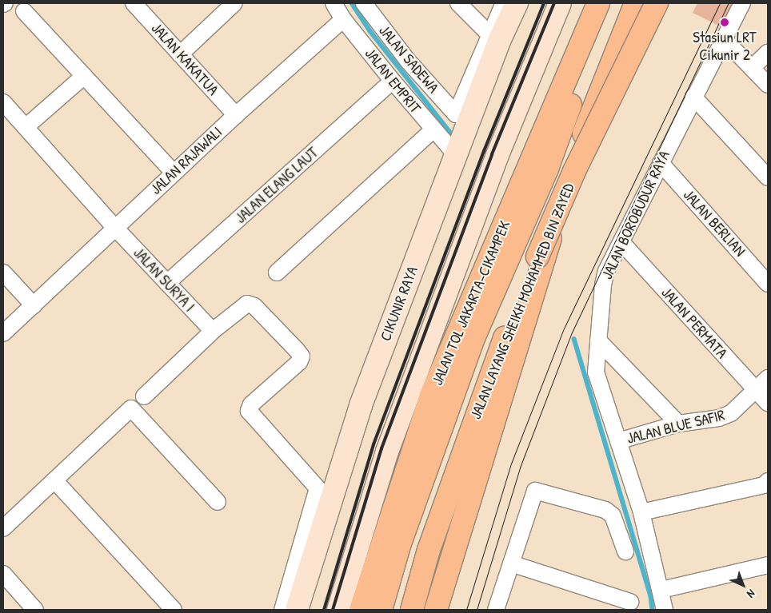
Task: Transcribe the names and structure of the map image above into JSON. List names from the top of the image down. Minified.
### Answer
{"streets":{"highway":["JALAN LAYANG SHEIKH MOHAMMED BIN ZAYED","JALAN TOL JAKARTA–CIKAMPEK"],"street":["JALAN KAKATUA","JALAN SADEWA","JALAN EMPRIT","JALAN RAJAWALI","JALAN ELANG LAUT","JALAN BOROBUDUR RAYA","JALAN BERLIAN","JALAN SURYA I","CIKUNIR RAYA","JALAN PERMATA","JALAN BLUE SAFIR"]},"crossings":[["JALAN KAKATUA","JALAN RAJAWALI"],["JALAN EMPRIT","JALAN RAJAWALI"],["JALAN EMPRIT","CIKUNIR RAYA"],["JALAN RAJAWALI","JALAN SURYA I"],["JALAN ELANG LAUT","JALAN SURYA I"],["JALAN BOROBUDUR RAYA","JALAN BERLIAN"],["JALAN BOROBUDUR RAYA","JALAN PERMATA"],["JALAN BOROBUDUR RAYA","JALAN BLUE SAFIR"],["JALAN PERMATA","JALAN BLUE SAFIR"]],"places":["Stasiun LRT Cikunir 2"],"north":"bottom right"}
